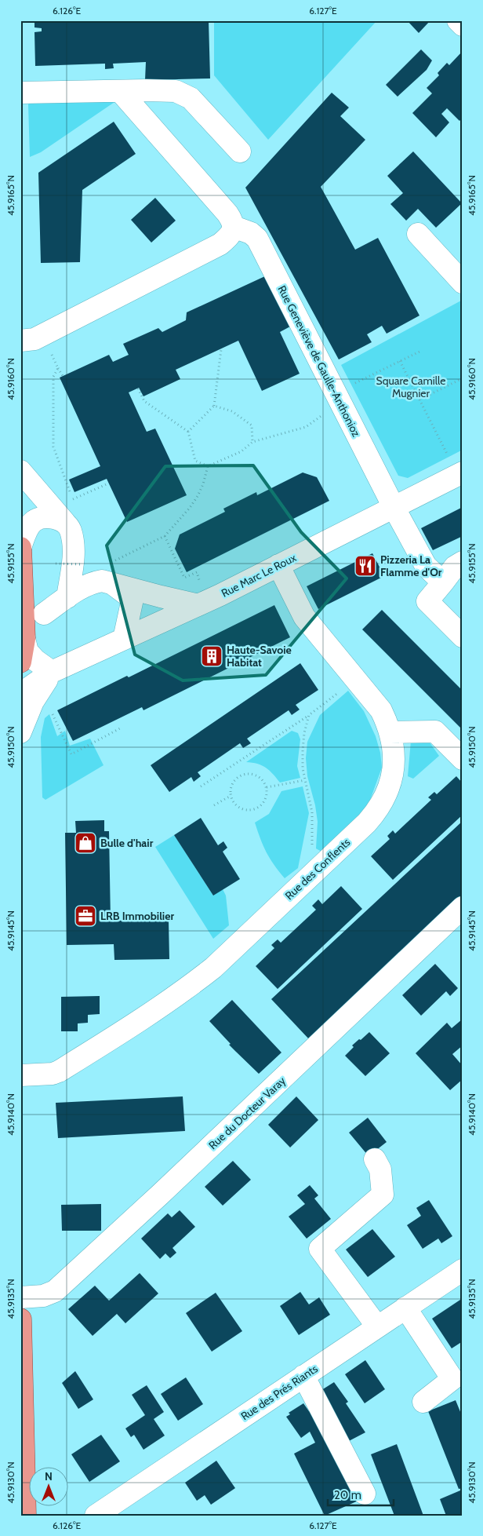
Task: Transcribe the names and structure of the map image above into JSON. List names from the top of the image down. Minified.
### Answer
{"streets":{"street":["Rue Geneviève de Gaulle-Anthonioz","Rue Marc Le Roux","Rue des Conflents","Rue du Docteur Varay","Rue des Prés Riants"]},"crossings":[["Rue Geneviève de Gaulle-Anthonioz","Rue Marc Le Roux"],["Rue Marc Le Roux","Rue des Conflents"]],"parks":["Square Camille Mugnier"],"places":{"restaurant":["Pizzeria La Flamme d'Or"],"building":["Haute-Savoie Habitat"],"shop":["Bulle d'hair"],"office":["LRB Immobilier"]},"scale_bar":"20 m","north":"top","coordinates":["6.126°E","6.127°E","45.9165°N","45.9160°N","45.9155°N","45.9150°N","45.9145°N","45.9140°N","45.9135°N","45.9130°N"]}
